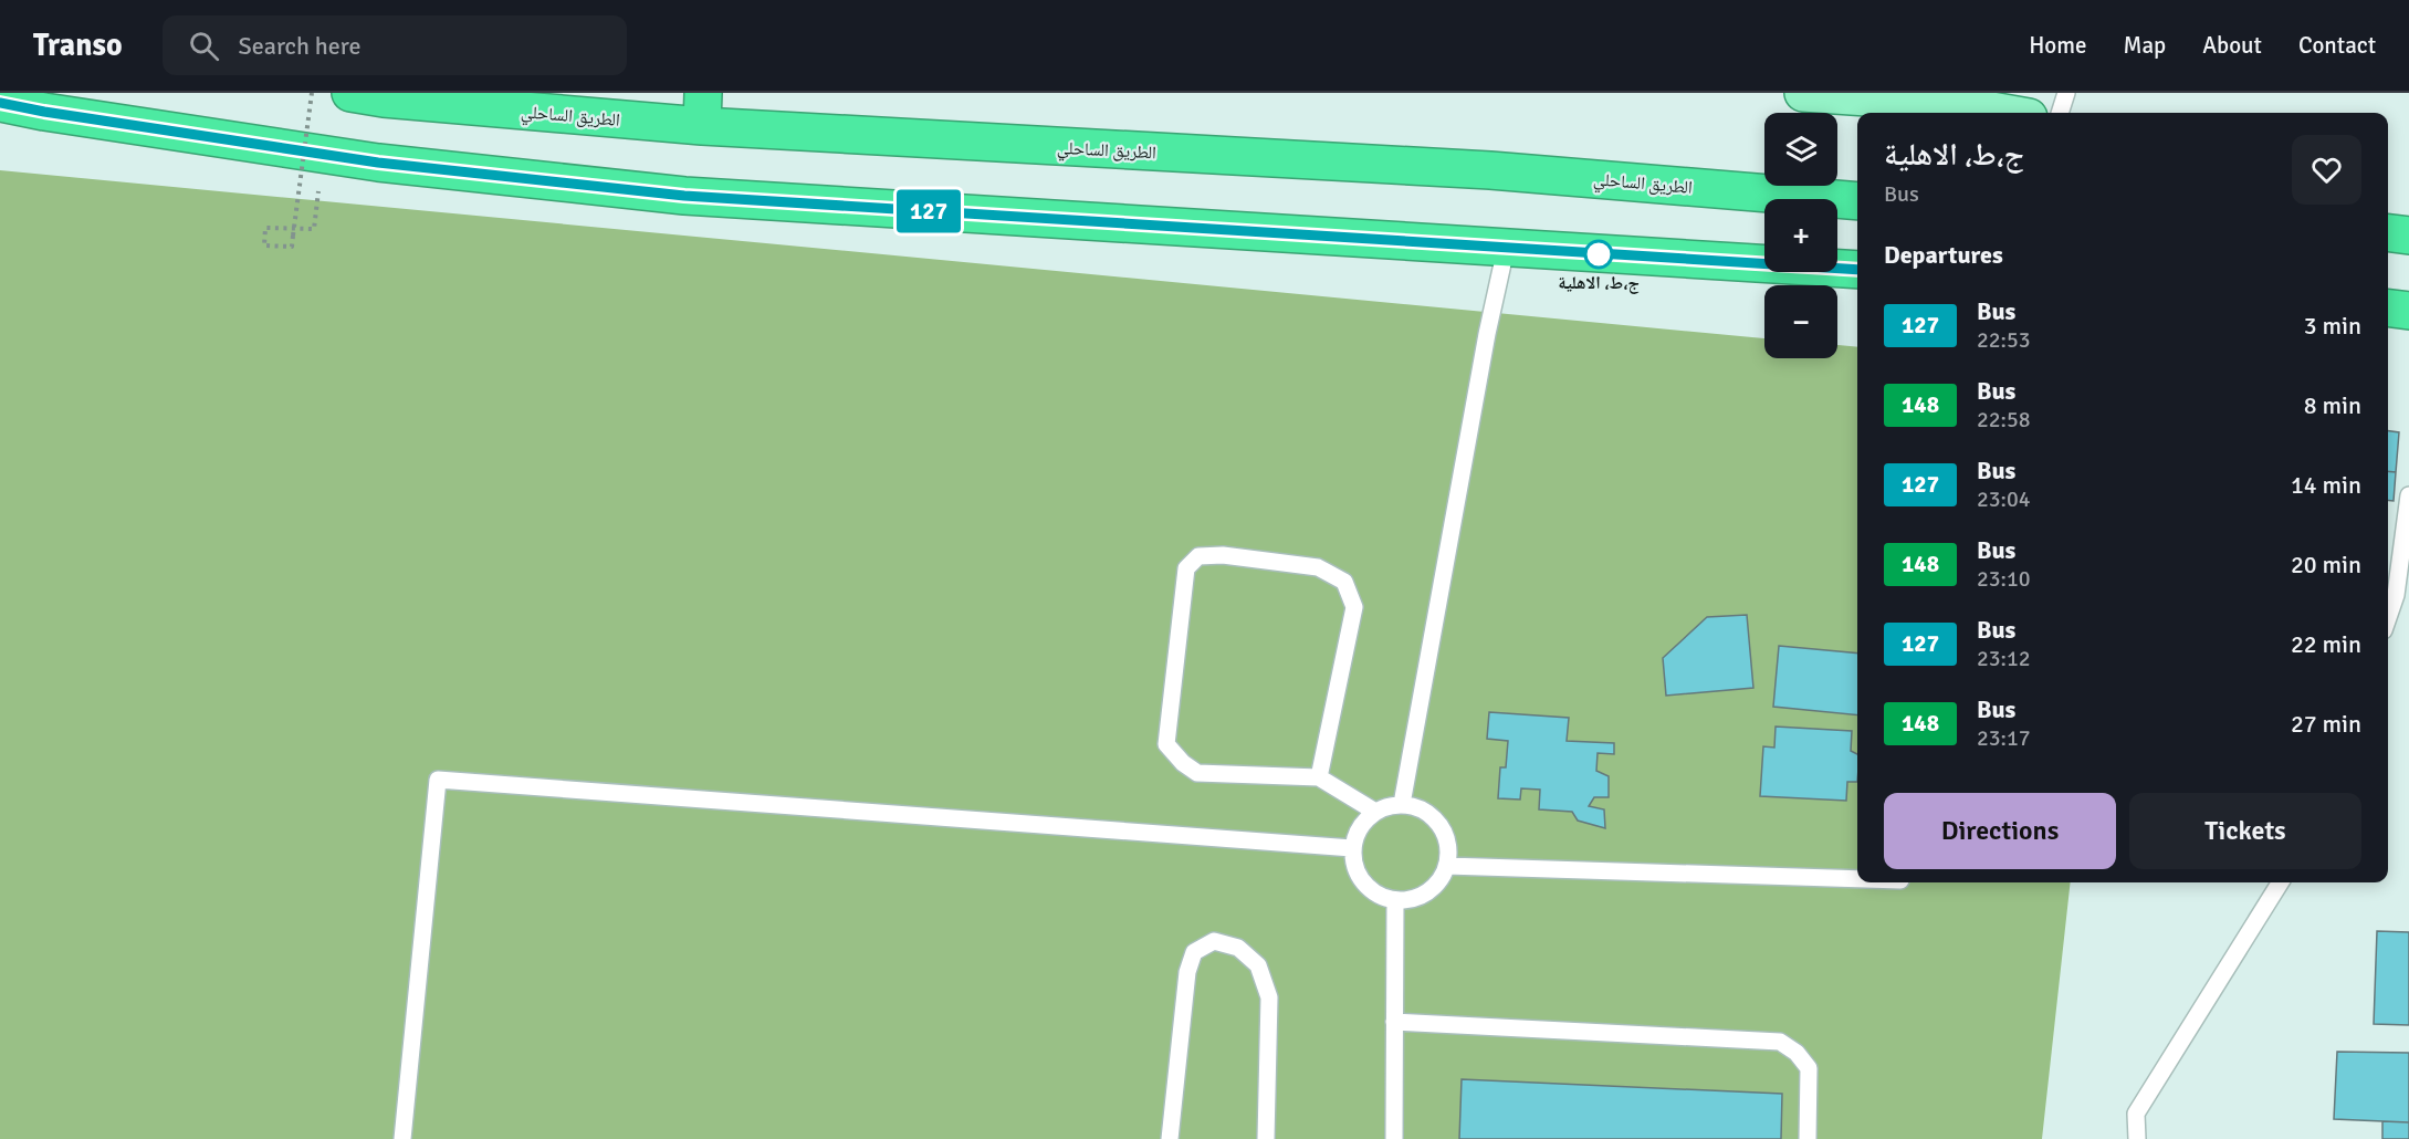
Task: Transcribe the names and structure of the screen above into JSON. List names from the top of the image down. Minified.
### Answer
{"streets":{"highway":["الطريق الساحلي"]},"places":["ج،ط، الاهلية"],"lines":["bus line 127"],"page":{"header":"Transo","search":"Search here","nav":["Home","Map","About","Contact"],"on_map":"127","map_buttons":["+","−"],"heading":[["ج،ط، الاهلية","Bus"],"Departures"],"list":[{"mark":"127","name":"Bus","note":"22:53","value":"3 min"},{"mark":"148","name":"Bus","note":"22:58","value":"8 min"},{"mark":"127","name":"Bus","note":"23:04","value":"14 min"},{"mark":"148","name":"Bus","note":"23:10","value":"20 min"},{"mark":"127","name":"Bus","note":"23:12","value":"22 min"},{"mark":"148","name":"Bus","note":"23:17","value":"27 min"}],"buttons":["Directions","Tickets"]}}
